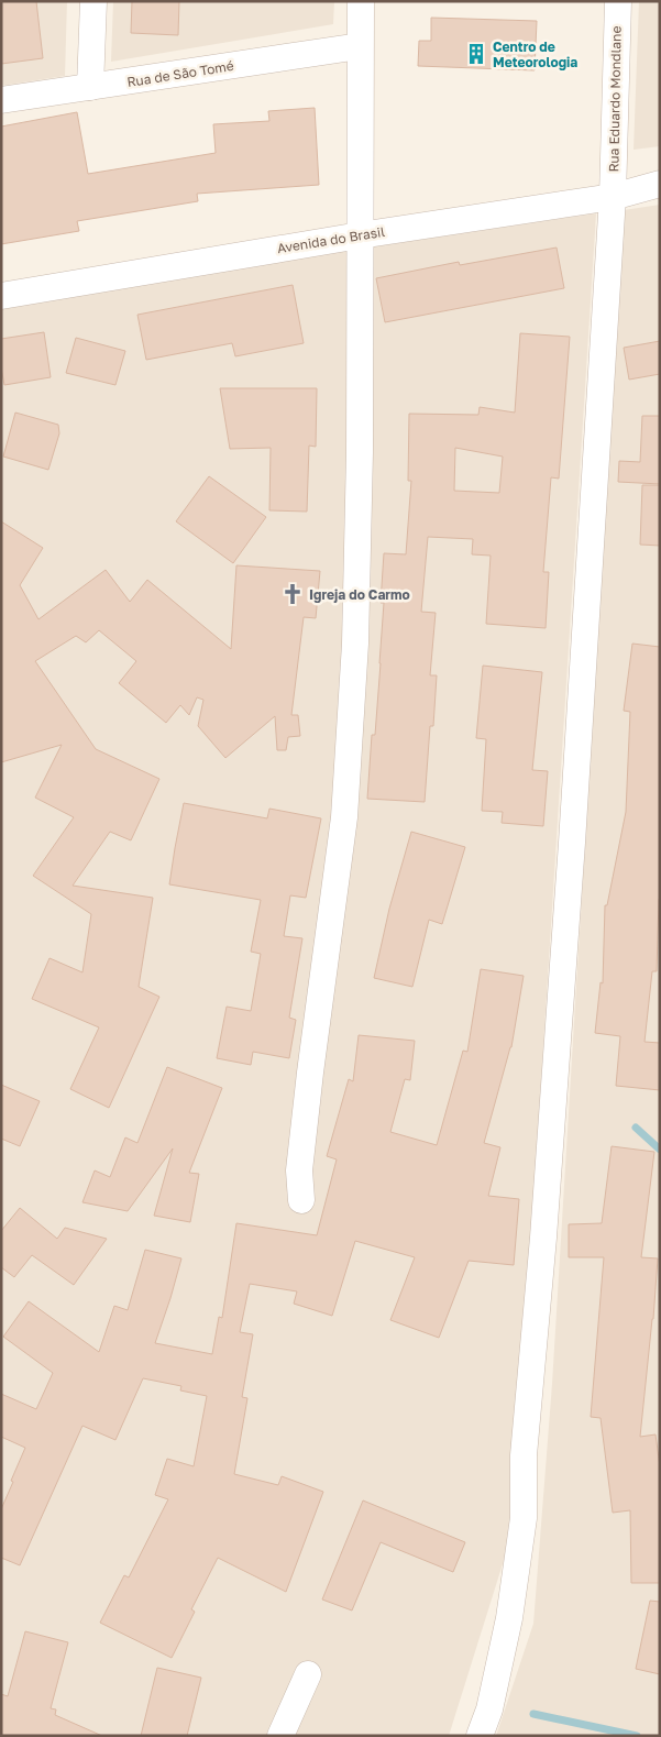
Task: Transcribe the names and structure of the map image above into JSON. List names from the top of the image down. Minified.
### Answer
{"streets":{"street":["Rua de São Tomé","Rua Eduardo Mondlane","Avenida do Brasil"]},"crossings":[["Rua Eduardo Mondlane","Avenida do Brasil"]],"places":{"building":["Centro de Meteorologia"],"church":["Igreja do Carmo"]}}
